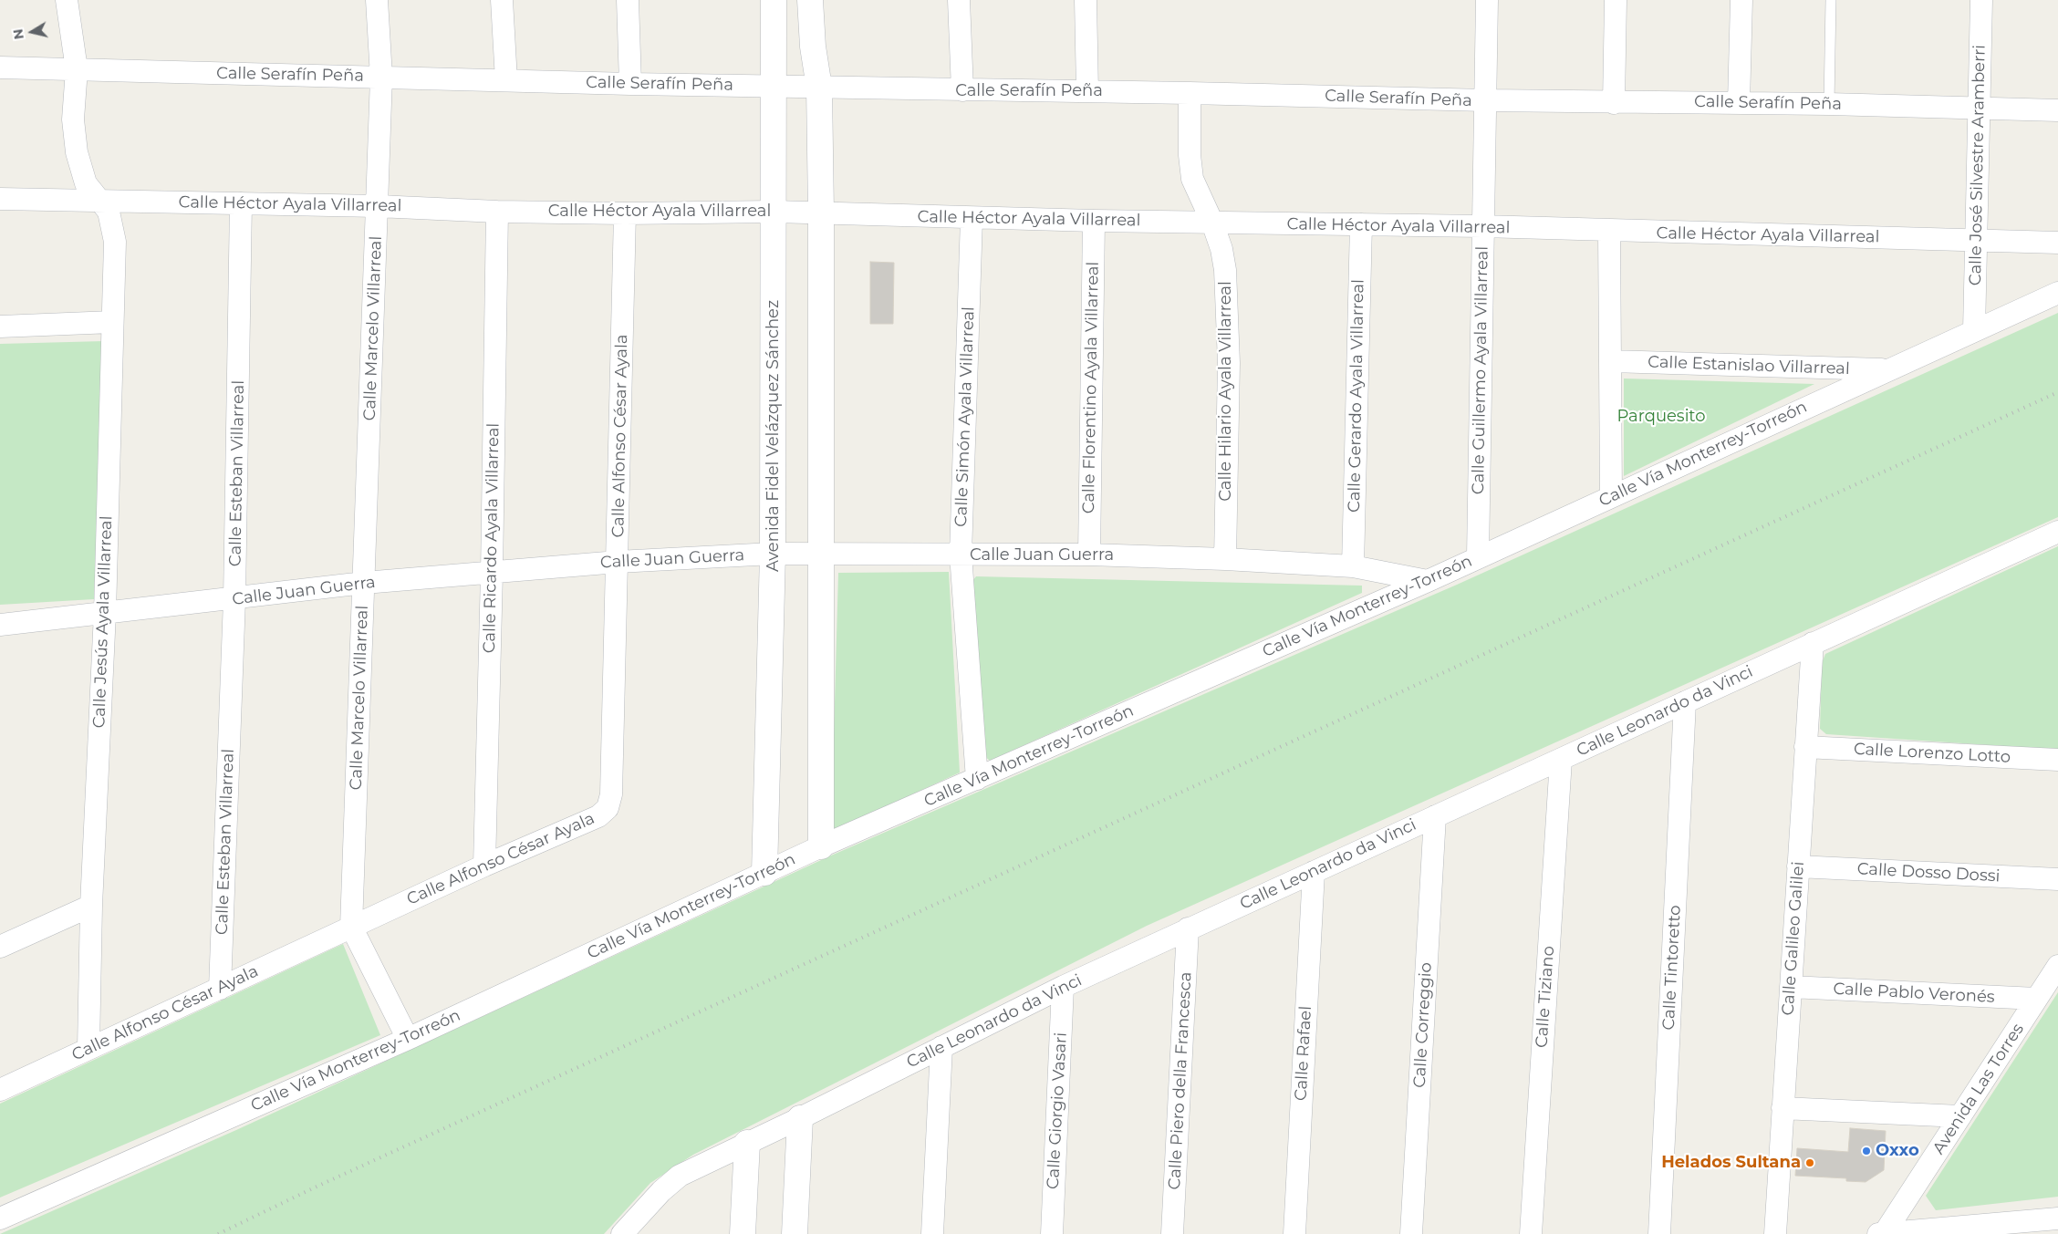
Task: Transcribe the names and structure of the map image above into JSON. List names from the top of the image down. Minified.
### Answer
{"streets":{"street":["Calle Serafín Peña","Calle José Silvestre Aramberri","Calle Héctor Ayala Villarreal","Calle Marcelo Villarreal","Calle Estanislao Villarreal","Calle Guillermo Ayala Villarreal","Calle Florentino Ayala Villarreal","Calle Hilario Ayala Villarreal","Calle Gerardo Ayala Villarreal","Calle Simón Ayala Villarreal","Calle Alfonso César Ayala","Avenida Fidel Velázquez Sánchez","Calle Vía Monterrey-Torreón","Calle Esteban Villarreal","Calle Ricardo Ayala Villarreal","Calle Juan Guerra","Calle Jesús Ayala Villarreal","Calle Leonardo da Vinci","Calle Lorenzo Lotto","Calle Dosso Dossi","Calle Galileo Galilei","Calle Tintoretto","Calle Pablo Veronés","Calle Tiziano","Calle Correggio","Calle Rafael","Calle Piero della Francesca","Avenida Las Torres","Calle Giorgio Vasari"]},"crossings":[["Calle Serafín Peña","Calle José Silvestre Aramberri"],["Calle Serafín Peña","Calle Marcelo Villarreal"],["Calle Serafín Peña","Calle Guillermo Ayala Villarreal"],["Calle Serafín Peña","Calle Hilario Ayala Villarreal"],["Calle Serafín Peña","Avenida Fidel Velázquez Sánchez"],["Calle Serafín Peña","Calle Jesús Ayala Villarreal"],["Calle José Silvestre Aramberri","Calle Héctor Ayala Villarreal"],["Calle José Silvestre Aramberri","Calle Vía Monterrey-Torreón"],["Calle Héctor Ayala Villarreal","Calle Marcelo Villarreal"],["Calle Héctor Ayala Villarreal","Calle Guillermo Ayala Villarreal"],["Calle Héctor Ayala Villarreal","Calle Florentino Ayala Villarreal"],["Calle Héctor Ayala Villarreal","Calle Hilario Ayala Villarreal"],["Calle Héctor Ayala Villarreal","Calle Gerardo Ayala Villarreal"],["Calle Héctor Ayala Villarreal","Calle Simón Ayala Villarreal"],["Calle Héctor Ayala Villarreal","Calle Alfonso César Ayala"],["Calle Héctor Ayala Villarreal","Avenida Fidel Velázquez Sánchez"],["Calle Héctor Ayala Villarreal","Calle Esteban Villarreal"],["Calle Héctor Ayala Villarreal","Calle Ricardo Ayala Villarreal"],["Calle Héctor Ayala Villarreal","Calle Jesús Ayala Villarreal"],["Calle Marcelo Villarreal","Calle Alfonso César Ayala"],["Calle Marcelo Villarreal","Calle Vía Monterrey-Torreón"],["Calle Marcelo Villarreal","Calle Juan Guerra"],["Calle Estanislao Villarreal","Calle Vía Monterrey-Torreón"],["Calle Guillermo Ayala Villarreal","Calle Vía Monterrey-Torreón"],["Calle Florentino Ayala Villarreal","Calle Juan Guerra"],["Calle Hilario Ayala Villarreal","Calle Juan Guerra"],["Calle Gerardo Ayala Villarreal","Calle Juan Guerra"],["Calle Simón Ayala Villarreal","Calle Vía Monterrey-Torreón"],["Calle Simón Ayala Villarreal","Calle Juan Guerra"],["Calle Alfonso César Ayala","Calle Esteban Villarreal"],["Calle Alfonso César Ayala","Calle Ricardo Ayala Villarreal"],["Calle Alfonso César Ayala","Calle Juan Guerra"],["Calle Alfonso César Ayala","Calle Jesús Ayala Villarreal"],["Avenida Fidel Velázquez Sánchez","Calle Vía Monterrey-Torreón"],["Avenida Fidel Velázquez Sánchez","Calle Juan Guerra"],["Calle Vía Monterrey-Torreón","Calle Juan Guerra"],["Calle Esteban Villarreal","Calle Juan Guerra"],["Calle Ricardo Ayala Villarreal","Calle Juan Guerra"],["Calle Juan Guerra","Calle Jesús Ayala Villarreal"],["Calle Leonardo da Vinci","Calle Galileo Galilei"],["Calle Leonardo da Vinci","Calle Tintoretto"],["Calle Leonardo da Vinci","Calle Tiziano"],["Calle Leonardo da Vinci","Calle Correggio"],["Calle Leonardo da Vinci","Calle Rafael"],["Calle Leonardo da Vinci","Calle Piero della Francesca"],["Calle Leonardo da Vinci","Calle Giorgio Vasari"],["Calle Lorenzo Lotto","Calle Galileo Galilei"],["Calle Dosso Dossi","Calle Galileo Galilei"],["Calle Galileo Galilei","Calle Pablo Veronés"],["Calle Pablo Veronés","Avenida Las Torres"]],"parks":["Parquesito"],"places":["Oxxo","Helados Sultana"],"north":"left"}
